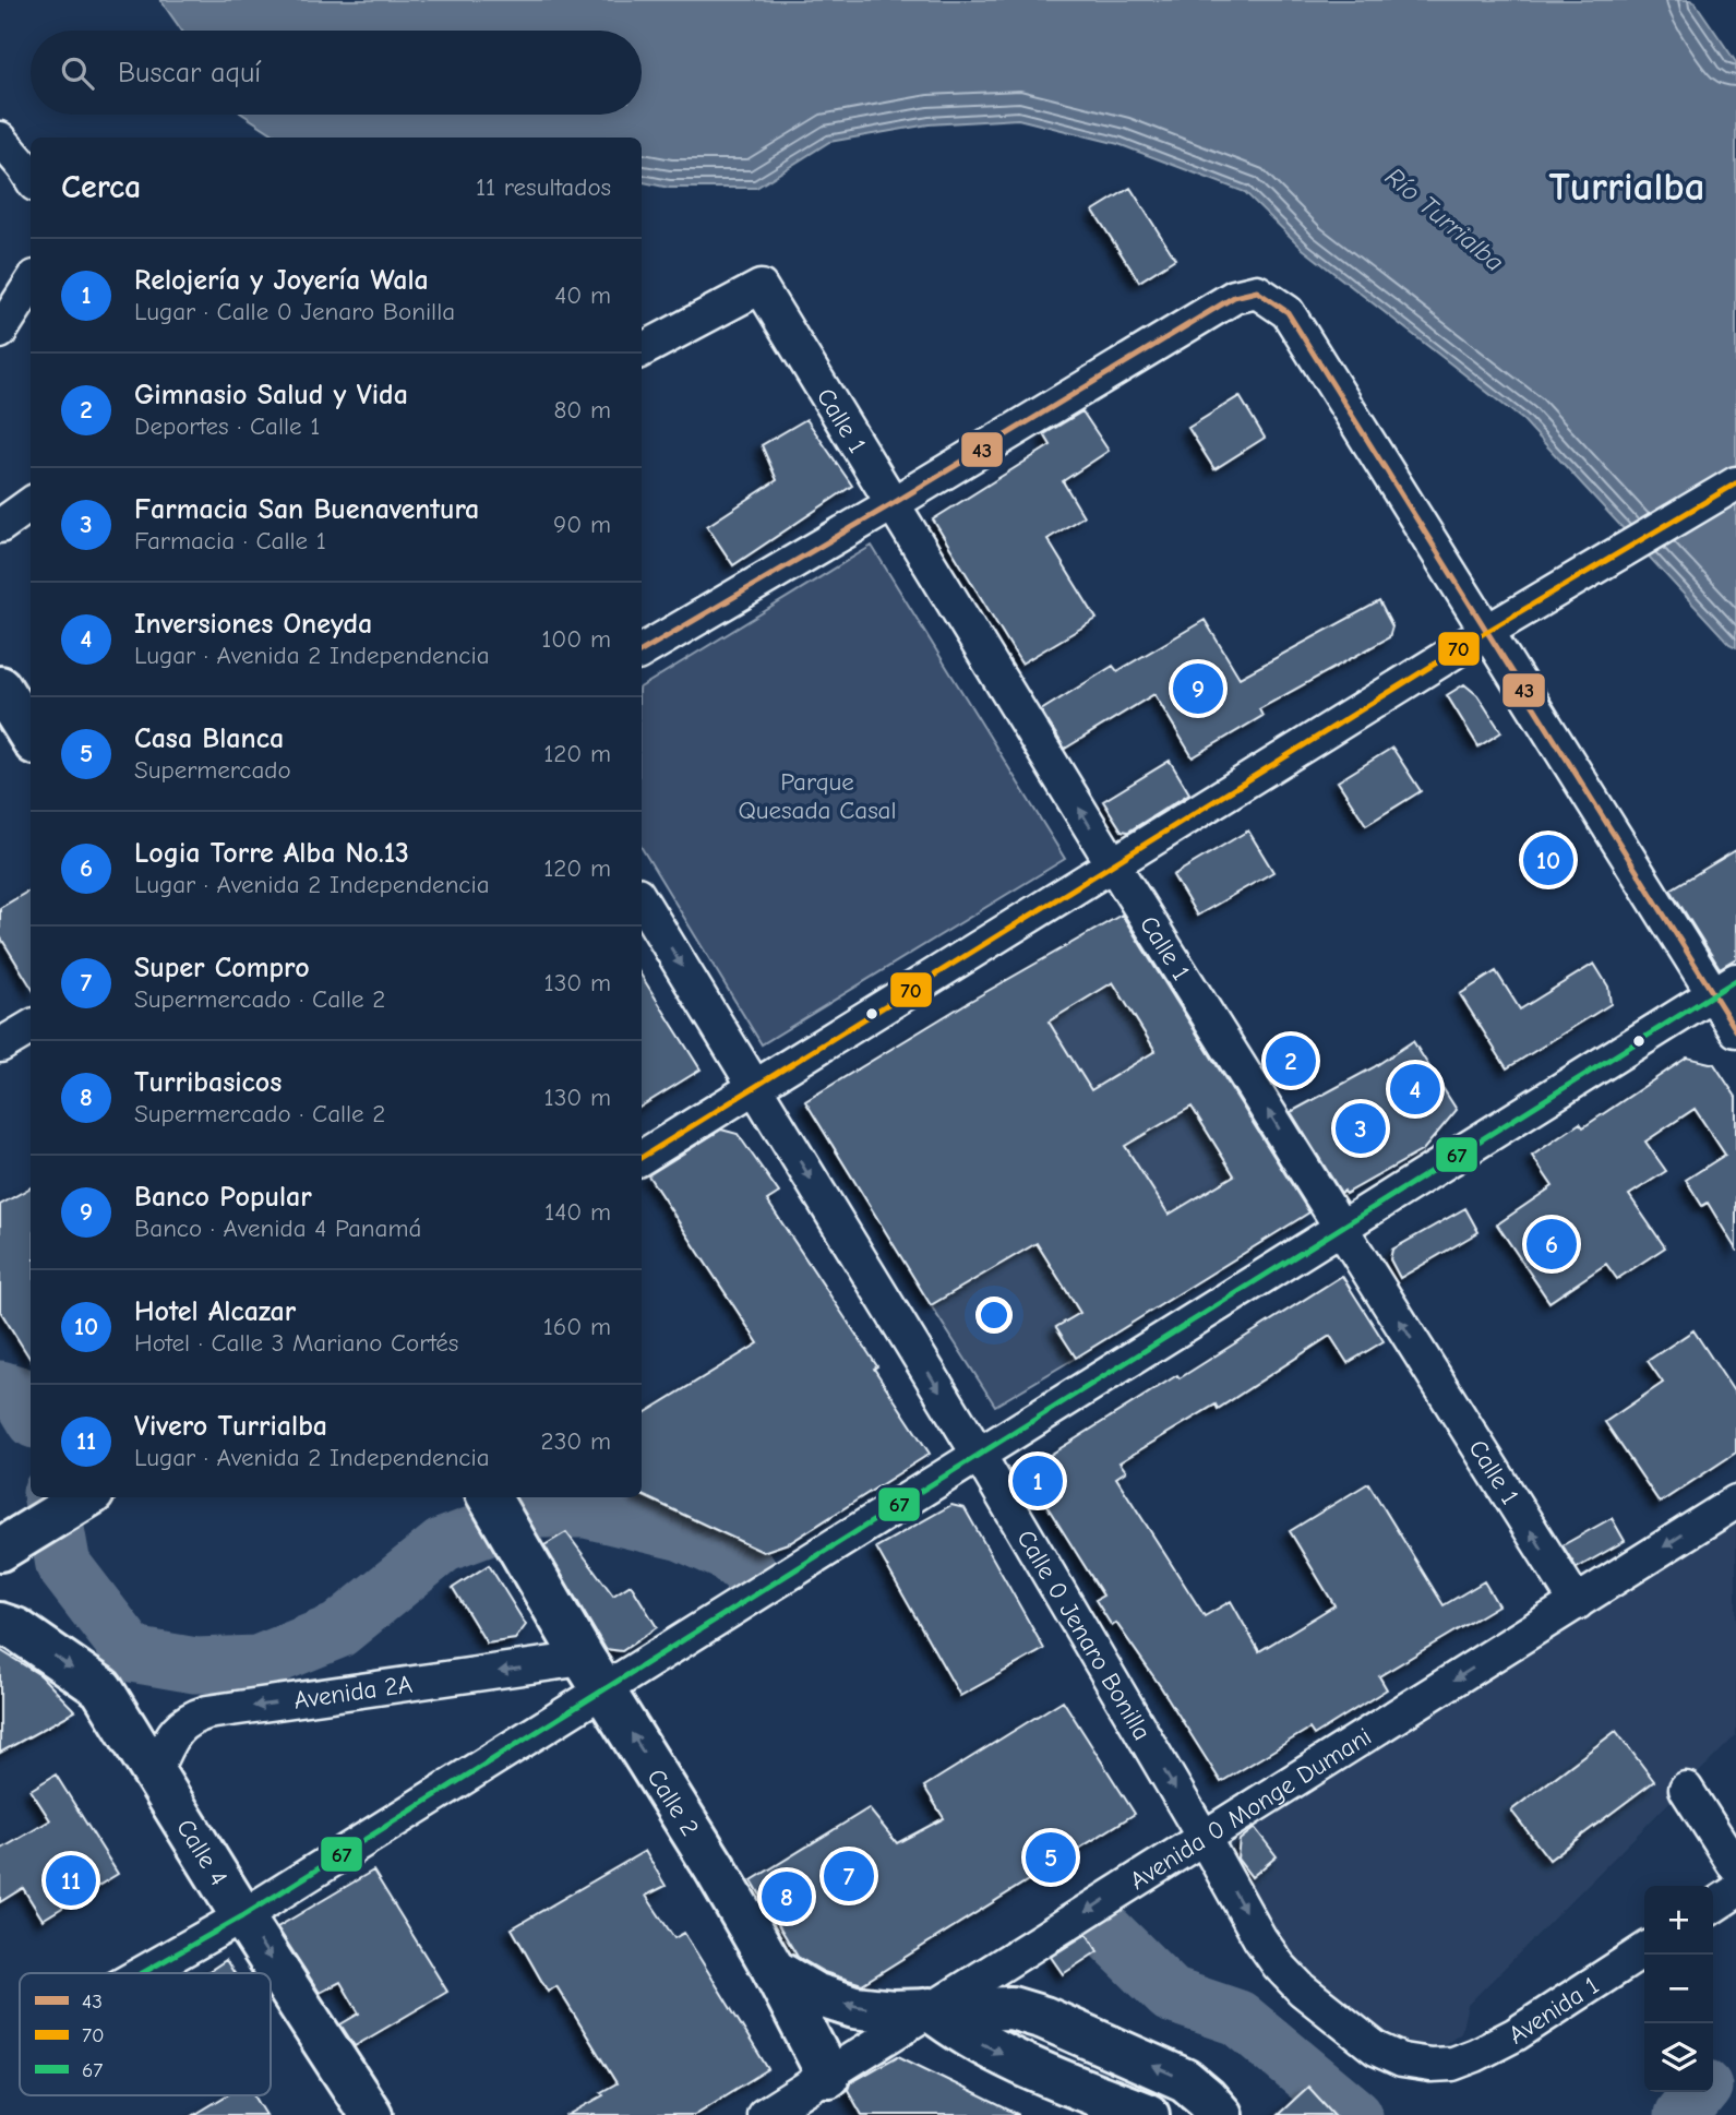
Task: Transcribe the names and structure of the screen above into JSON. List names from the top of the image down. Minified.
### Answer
{"streets":{"main road":["Calle 2","Calle 4"],"street":["Calle 1","Calle 0 Jenaro Bonilla","Avenida 2A","Avenida 0 Monge Dumani","Avenida 1"]},"crossings":[["Calle 1","Avenida 0 Monge Dumani"],["Calle 0 Jenaro Bonilla","Avenida 0 Monge Dumani"],["Calle 0 Jenaro Bonilla","Avenida 1"],["Avenida 2A","Calle 2"],["Avenida 2A","Calle 4"],["Calle 2","Avenida 0 Monge Dumani"]],"one_way":["Calle 1","Calle 0 Jenaro Bonilla","Avenida 0 Monge Dumani","Calle 4"],"districts":["Turrialba"],"water":["Río Turrialba"],"parks":["Parque Quesada Casal"],"lines":["transit line 43","transit line 70","transit line 67"],"legend":["43","70","67"],"page":{"search":"Buscar aquí","heading":["Cerca","11 resultados"],"list":[{"mark":"1","name":"Relojería y Joyería Wala","note":"Lugar · Calle 0 Jenaro Bonilla","value":"40 m"},{"mark":"2","name":"Gimnasio Salud y Vida","note":"Deportes · Calle 1","value":"80 m"},{"mark":"3","name":"Farmacia San Buenaventura","note":"Farmacia · Calle 1","value":"90 m"},{"mark":"4","name":"Inversiones Oneyda","note":"Lugar · Avenida 2 Independencia","value":"100 m"},{"mark":"5","name":"Casa Blanca","note":"Supermercado","value":"120 m"},{"mark":"6","name":"Logia Torre Alba No.13","note":"Lugar · Avenida 2 Independencia","value":"120 m"},{"mark":"7","name":"Super Compro","note":"Supermercado · Calle 2","value":"130 m"},{"mark":"8","name":"Turribasicos","note":"Supermercado · Calle 2","value":"130 m"},{"mark":"9","name":"Banco Popular","note":"Banco · Avenida 4 Panamá","value":"140 m"},{"mark":"10","name":"Hotel Alcazar","note":"Hotel · Calle 3 Mariano Cortés","value":"160 m"},{"mark":"11","name":"Vivero Turrialba","note":"Lugar · Avenida 2 Independencia","value":"230 m"}],"pins":["9","10","2","4","3","6","1","5","7","11","8"],"map_buttons":["+","−"]}}
